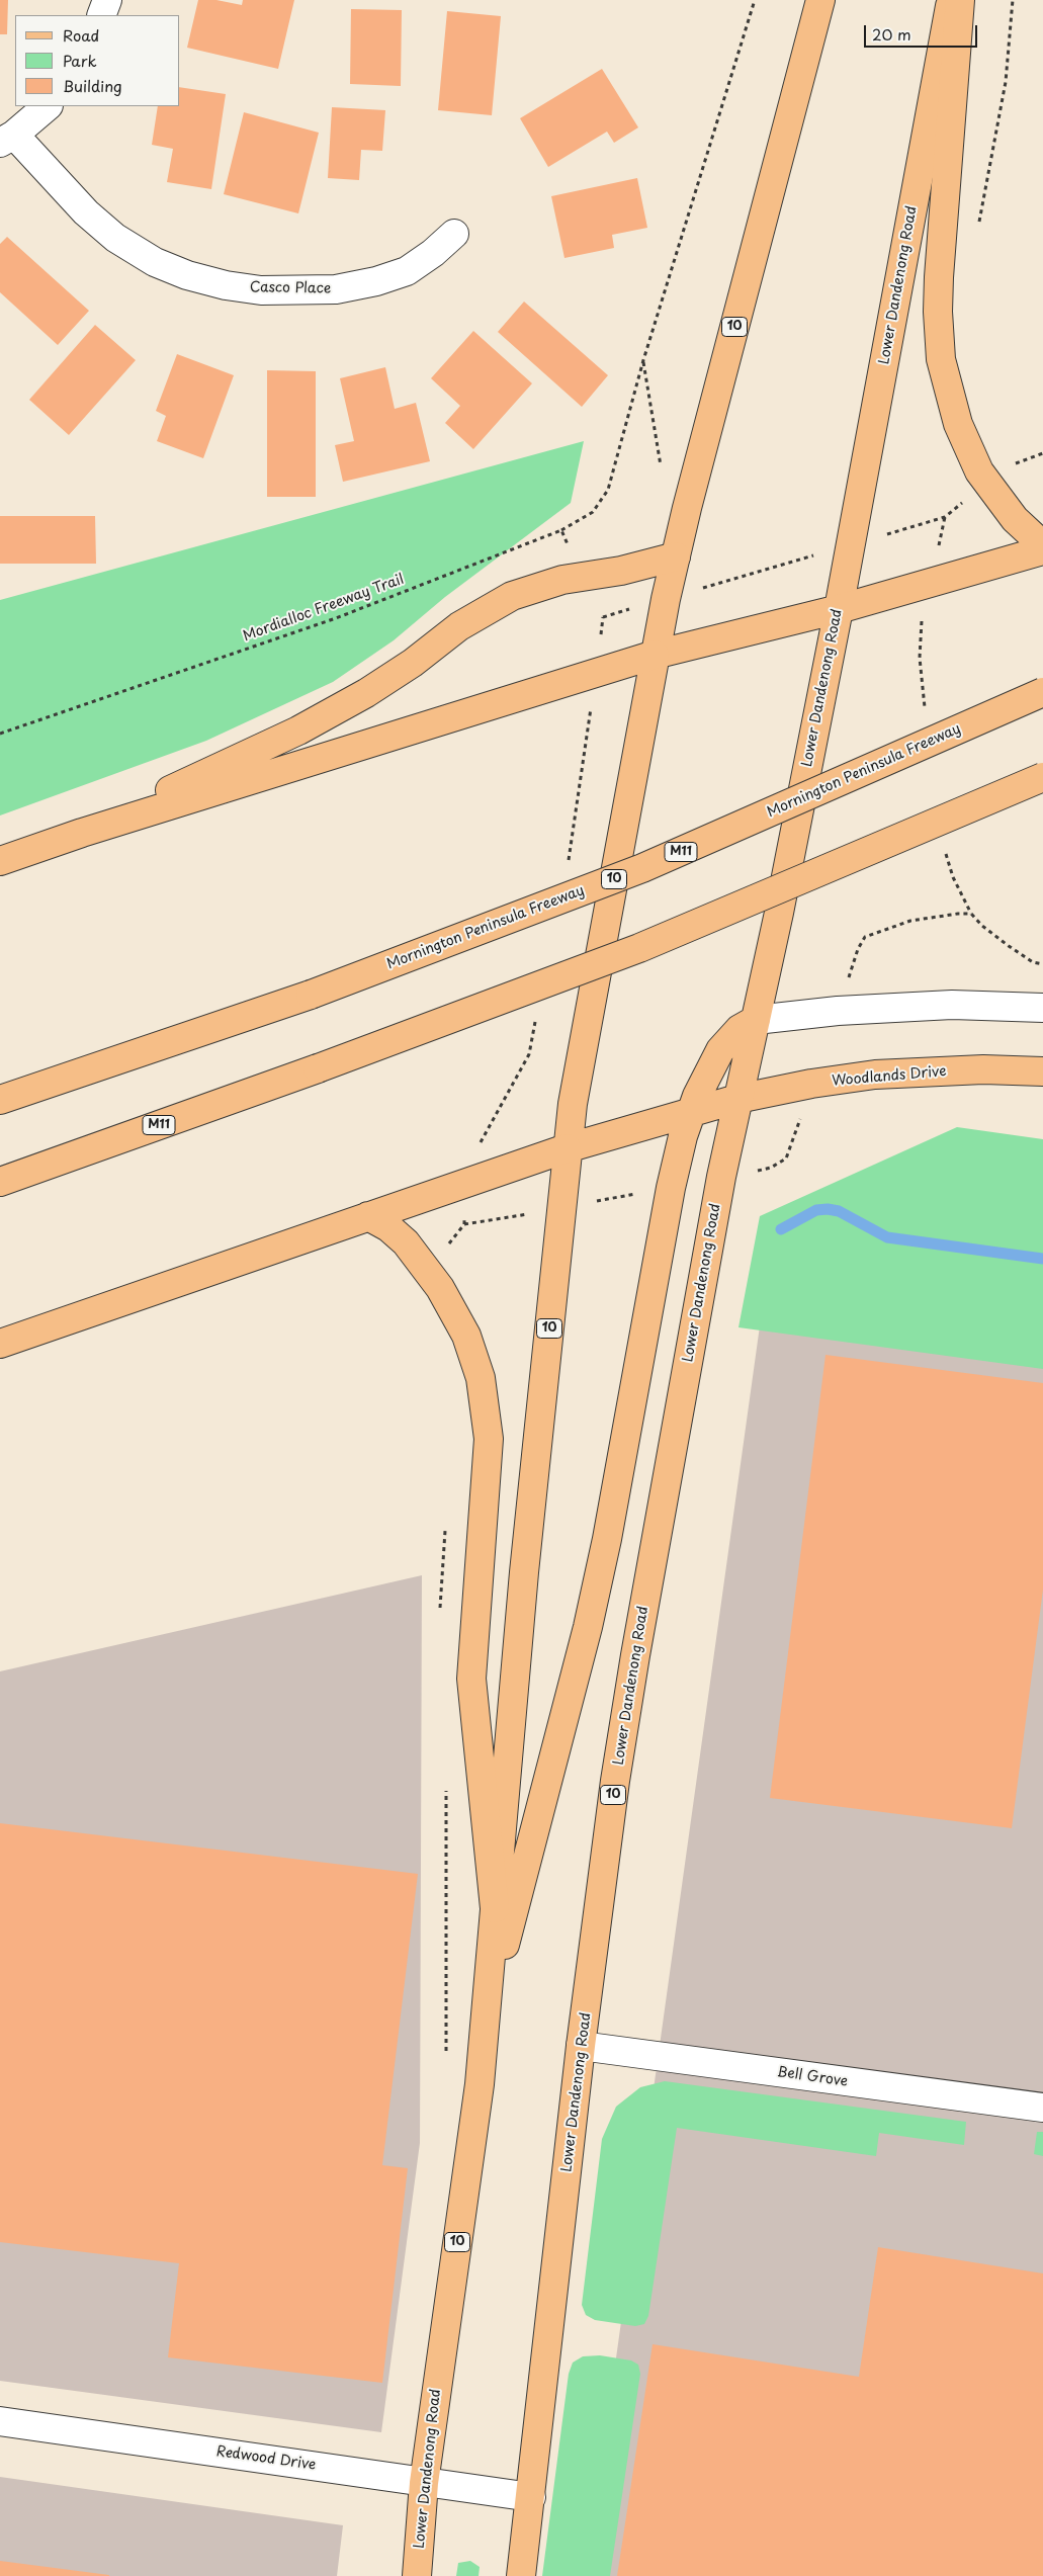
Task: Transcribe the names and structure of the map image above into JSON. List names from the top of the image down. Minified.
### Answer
{"streets":{"main road":["Lower Dandenong Road","10","Mornington Peninsula Freeway","M11","Woodlands Drive"],"street":["Casco Place","Bell Grove","Redwood Drive"],"path":["Mordialloc Freeway Trail"]},"crossings":[["Lower Dandenong Road","Woodlands Drive"],["Lower Dandenong Road","Bell Grove"],["Lower Dandenong Road","Redwood Drive"]],"legend":["Road","Park","Building"],"scale_bar":"20 m"}
